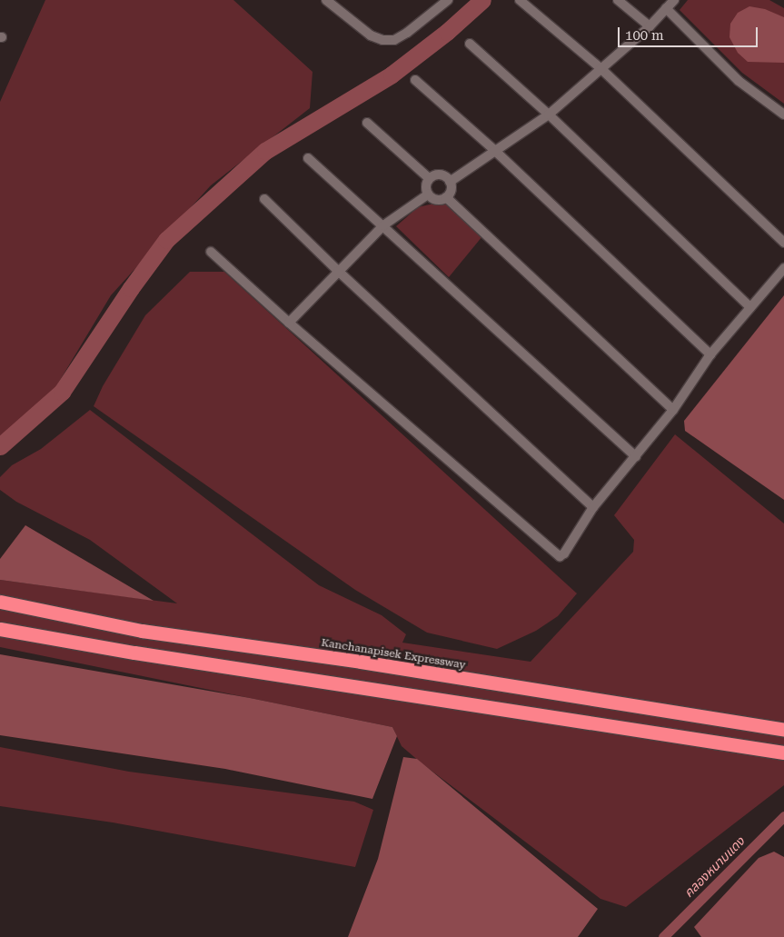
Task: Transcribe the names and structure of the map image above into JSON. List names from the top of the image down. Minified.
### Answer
{"streets":{"highway":["Kanchanapisek Expressway"]},"water":["คลองหนามแดง"],"scale_bar":"100 m"}
